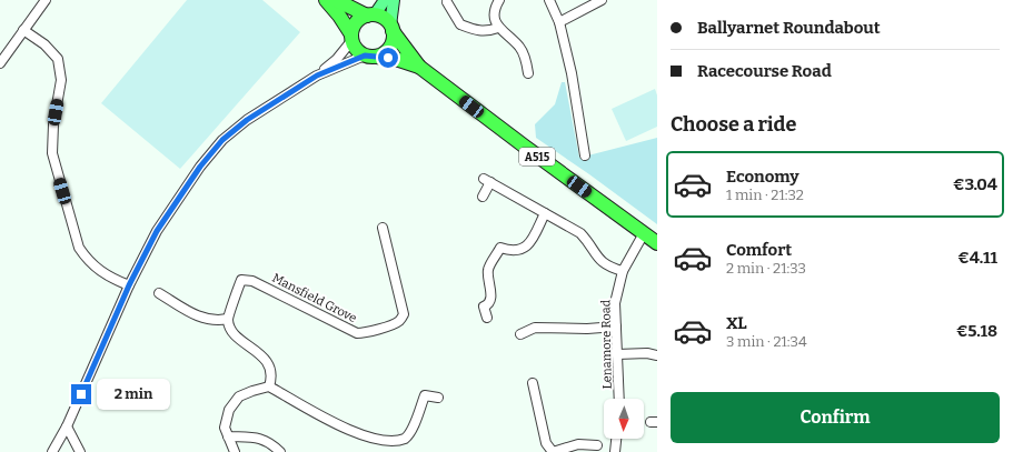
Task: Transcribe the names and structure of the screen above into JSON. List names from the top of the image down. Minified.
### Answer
{"streets":{"highway":["A515"],"street":["Mansfield Grove","Lenamore Road"]},"crossings":[["A515","Lenamore Road"]],"north":"bottom","page":{"banner":["Ballyarnet Roundabout","Racecourse Road"],"heading":"Choose a ride","list":[{"name":"Economy","note":"1 min · 21:32","value":"€3.04"},{"name":"Comfort","note":"2 min · 21:33","value":"€4.11"},{"name":"XL","note":"3 min · 21:34","value":"€5.18"}],"bubble":"2 min","buttons":"Confirm"}}
